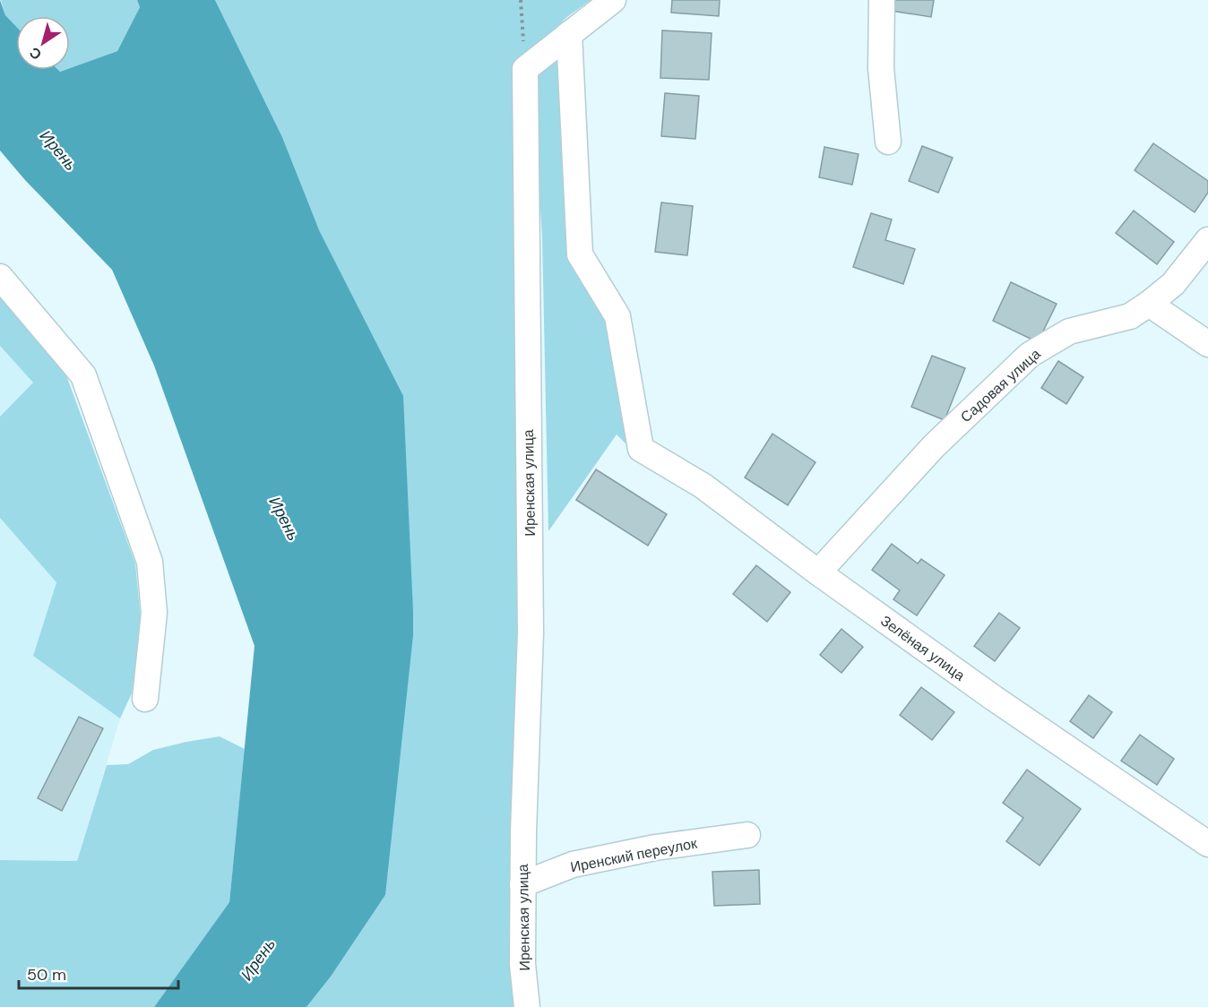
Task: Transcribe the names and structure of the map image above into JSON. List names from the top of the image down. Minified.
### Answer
{"streets":{"street":["Садовая улица","Иренская улица","Зелёная улица","Иренский переулок"]},"crossings":[["Садовая улица","Зелёная улица"],["Иренская улица","Иренский переулок"]],"water":["Ирень"],"scale_bar":"50 m","north":"bottom left"}
